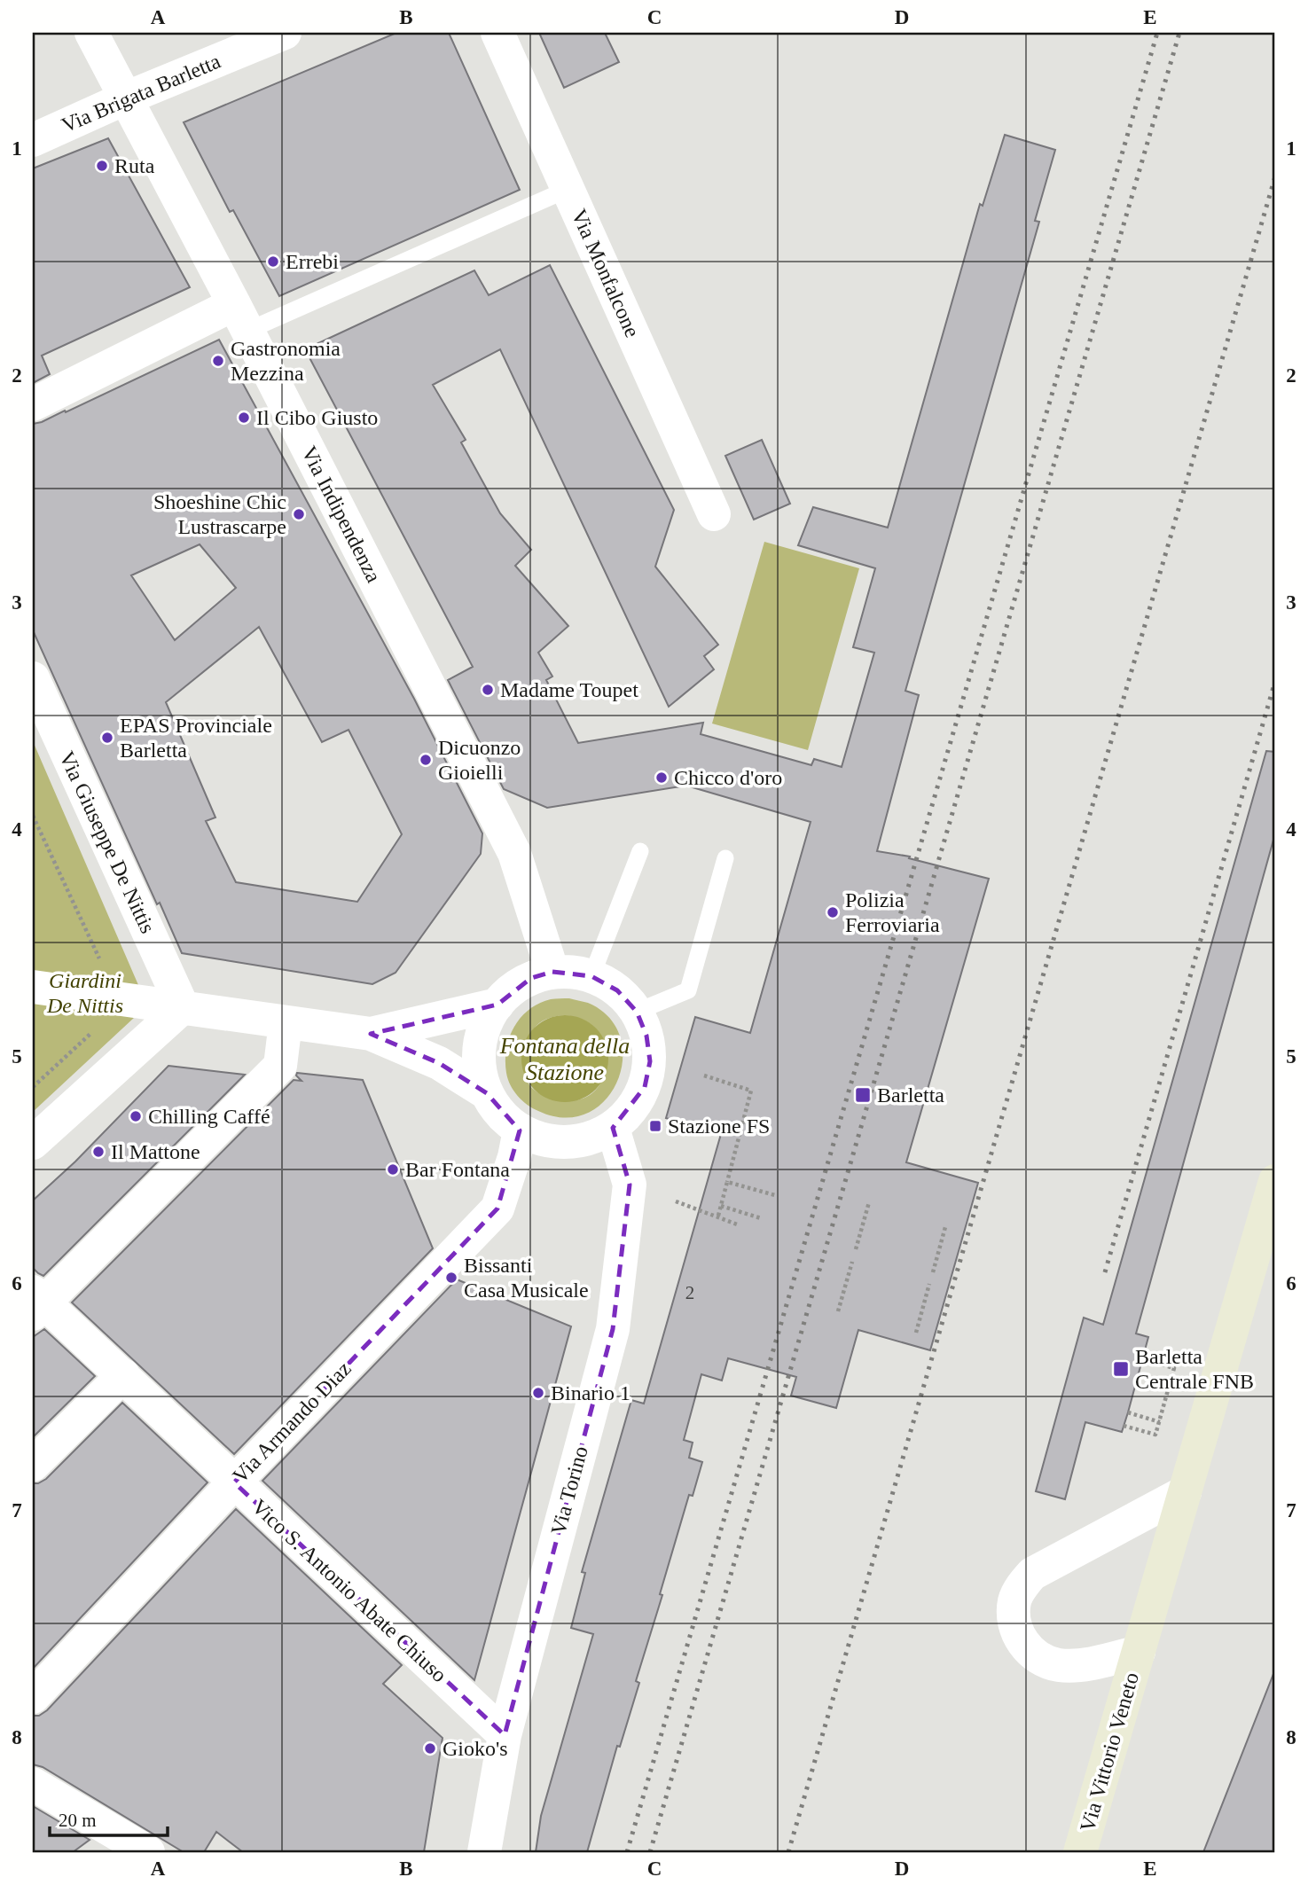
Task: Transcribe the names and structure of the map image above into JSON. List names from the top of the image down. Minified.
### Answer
{"streets":{"street":["Via Brigata Barletta","Via Monfalcone","Via Indipendenza","Via Giuseppe De Nittis","Via Armando Diaz","Via Torino","Vico S. Antonio Abate Chiuso","Via Vittorio Veneto"]},"crossings":[["Via Brigata Barletta","Via Indipendenza"],["Via Indipendenza","Via Armando Diaz"],["Via Indipendenza","Via Torino"],["Via Armando Diaz","Via Torino"],["Via Armando Diaz","Vico S. Antonio Abate Chiuso"],["Via Torino","Vico S. Antonio Abate Chiuso"]],"water":["Fontana della Stazione"],"parks":["Giardini De Nittis"],"places":{"other":["Ruta","Errebi","Gastronomia Mezzina","Il Cibo Giusto","Shoeshine Chic Lustrascarpe","Madame Toupet","EPAS Provinciale Barletta","Dicuonzo Gioielli","Chicco d'oro","Polizia Ferroviaria","Chilling Caffé","Il Mattone","Bar Fontana","Bissanti Casa Musicale","Binario 1","Gioko's"],"transit":["Barletta","Stazione FS","Barletta Centrale FNB"]},"house_numbers":["2"],"scale_bar":"20 m","grid":{"columns":["A","B","C","D","E"],"rows":["1","2","3","4","5","6","7","8"]}}
